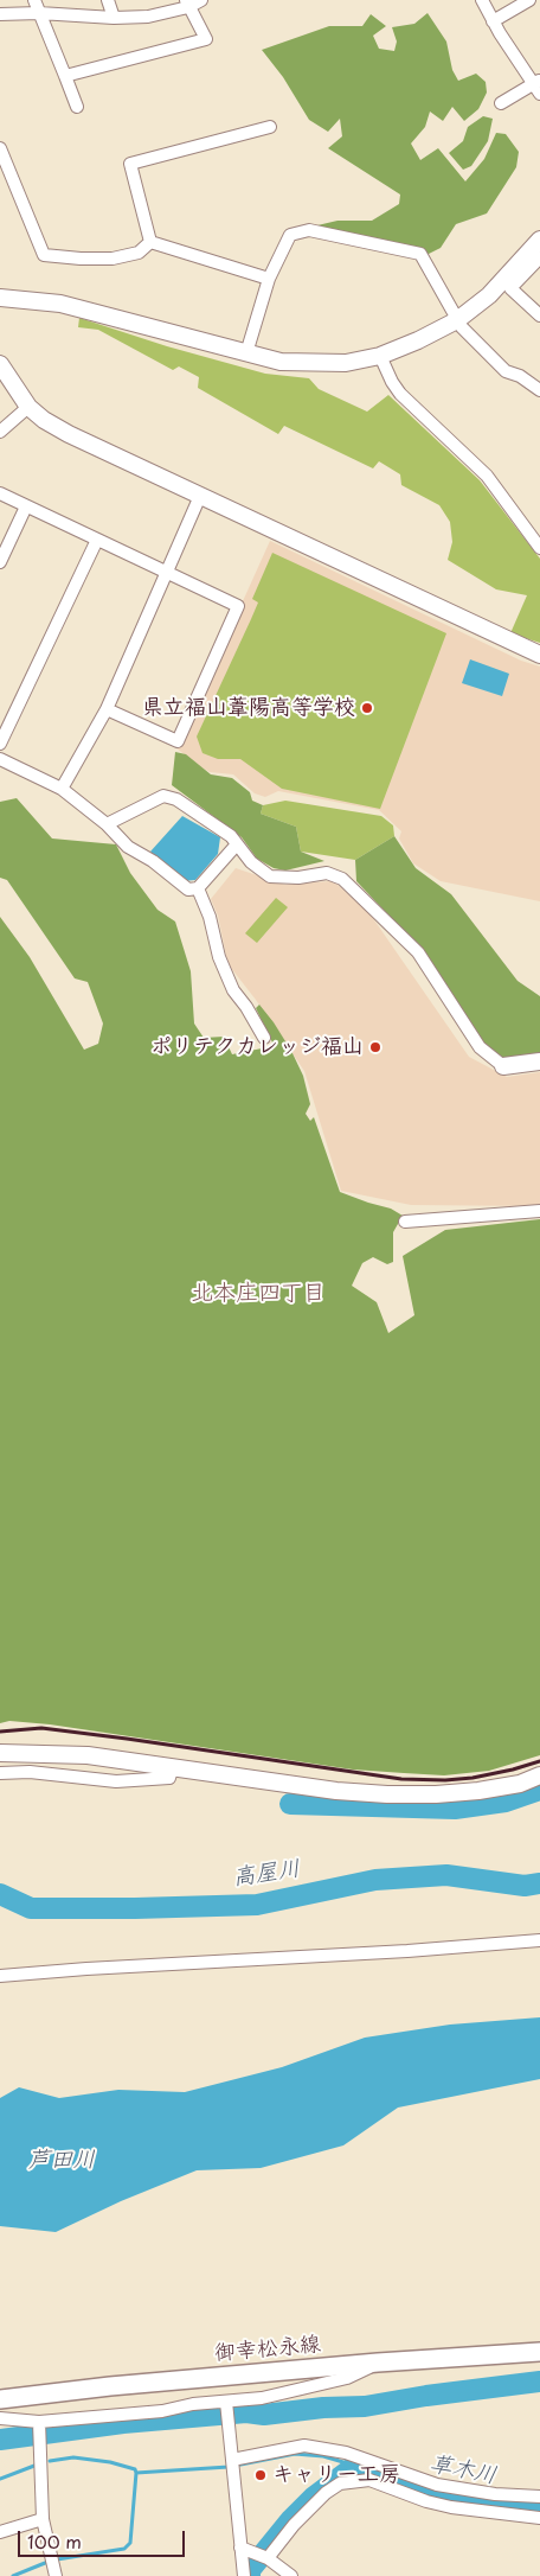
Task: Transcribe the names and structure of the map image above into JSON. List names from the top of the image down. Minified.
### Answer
{"streets":{"main road":["御幸松永線"]},"districts":["北本庄四丁目"],"water":["高屋川","芦田川","草木川"],"places":["県立福山葦陽高等学校","ポリテクカレッジ福山","キャリー工房"],"scale_bar":"100 m"}
